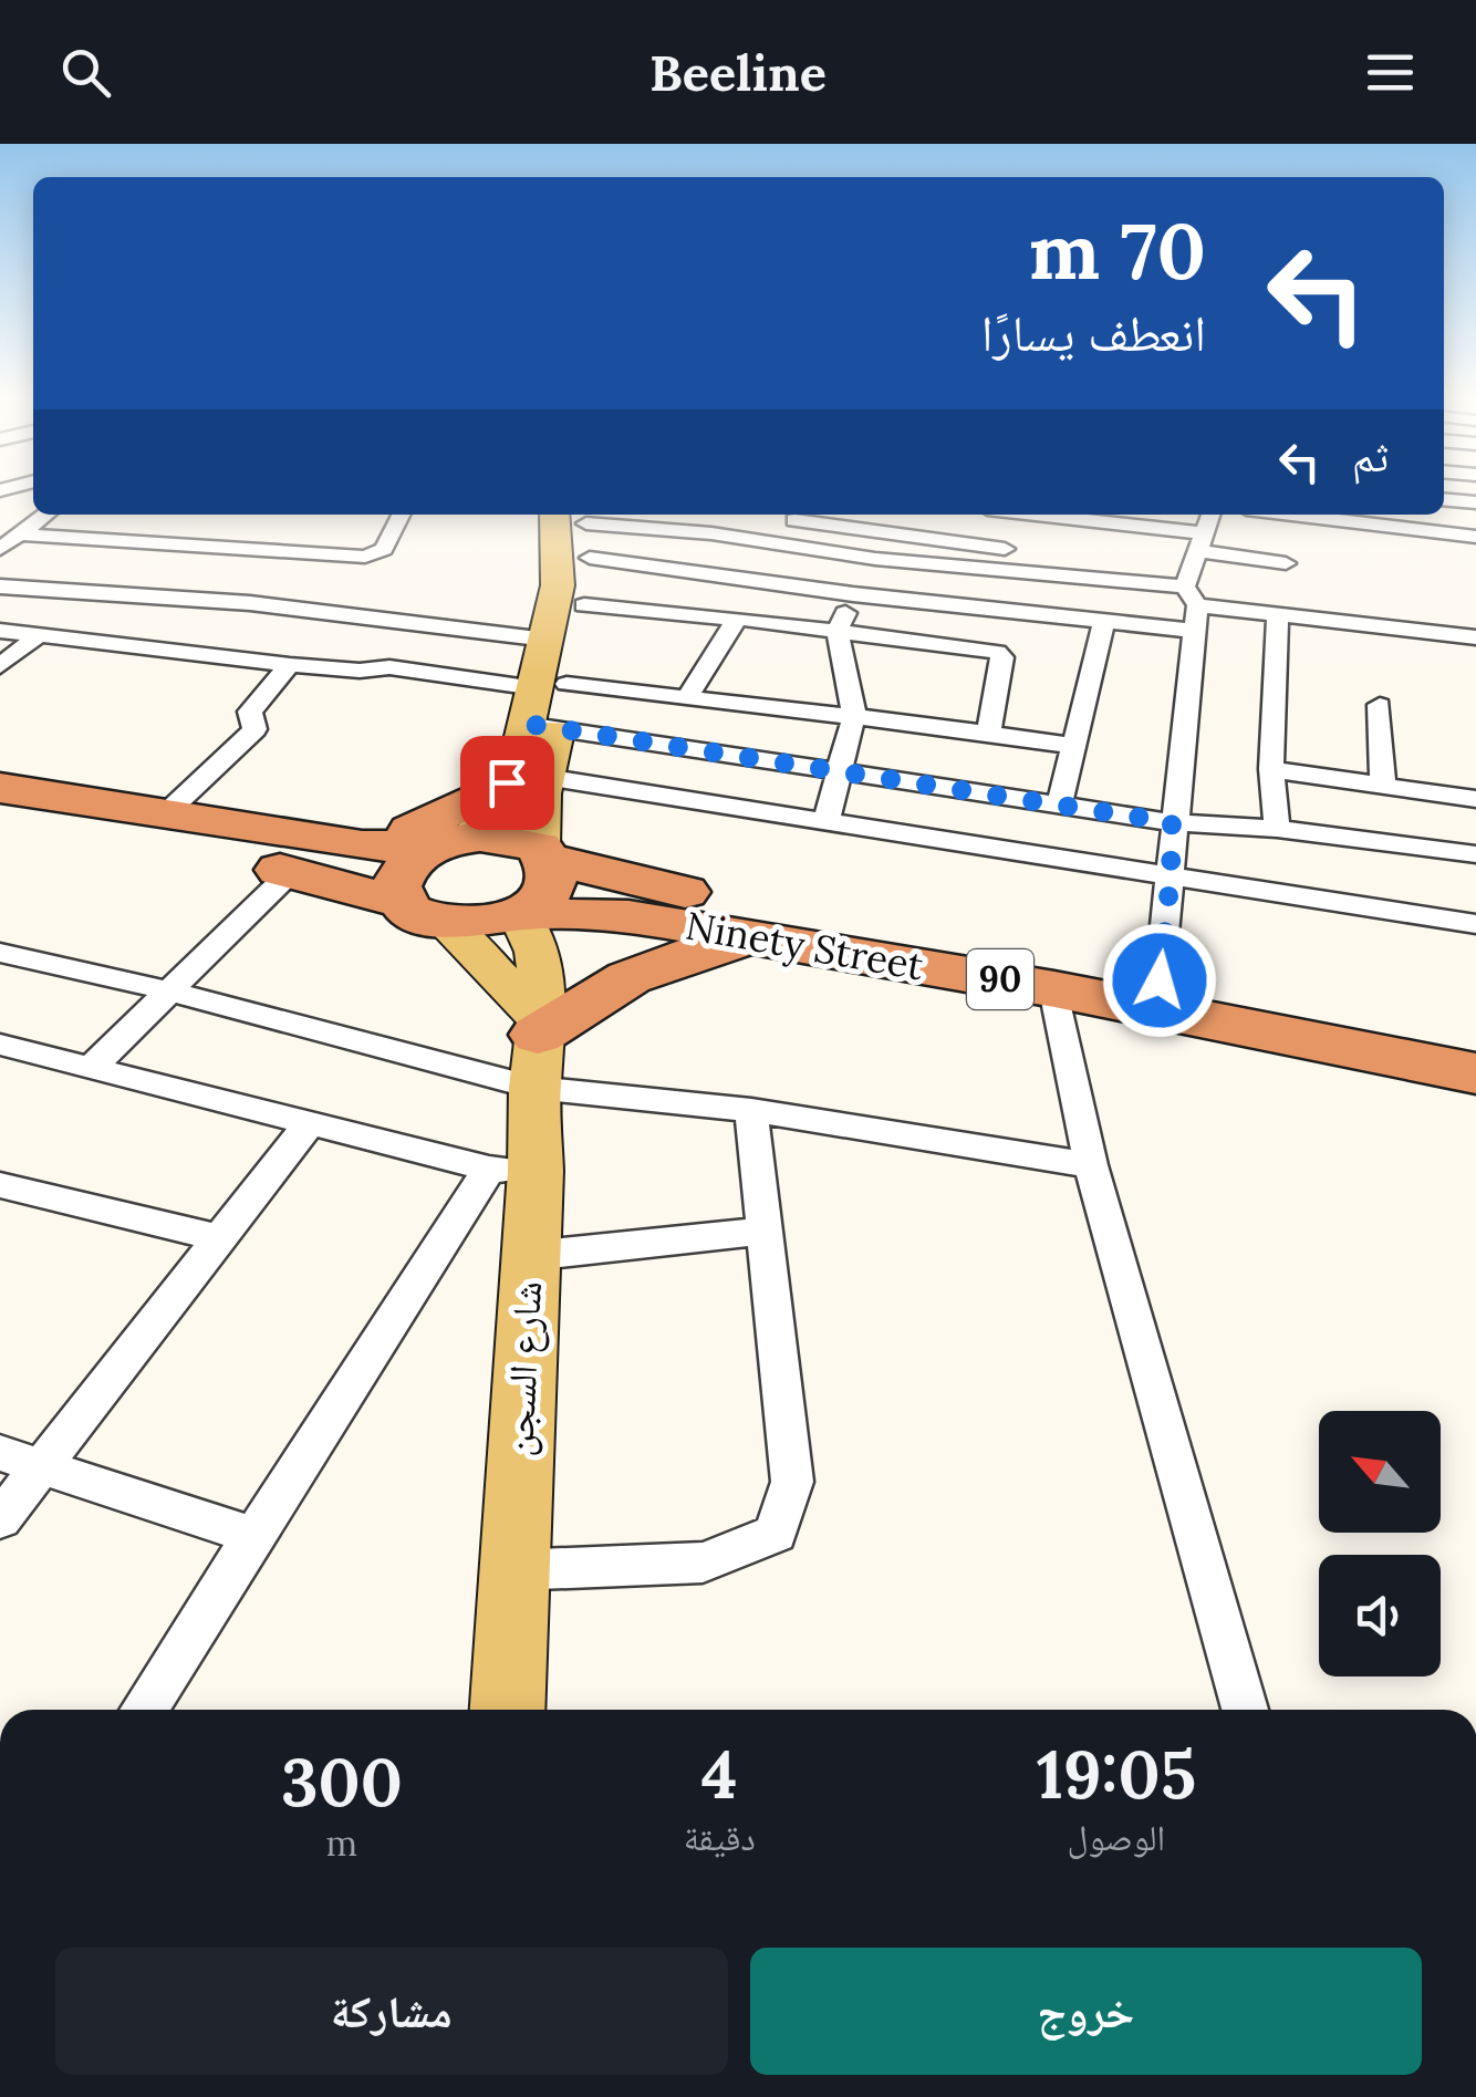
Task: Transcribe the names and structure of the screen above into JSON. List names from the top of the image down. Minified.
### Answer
{"streets":{"highway":["Ninety Street","90"],"main road":["شارع السجن"]},"crossings":[["Ninety Street","شارع السجن"]],"north":"top left","page":{"header":"Beeline","turn":["70 m","انعطف يسارًا"],"then":"ثم","eta":["19:05","الوصول","4","دقيقة","300","m"],"buttons":["خروج","مشاركة"]}}
